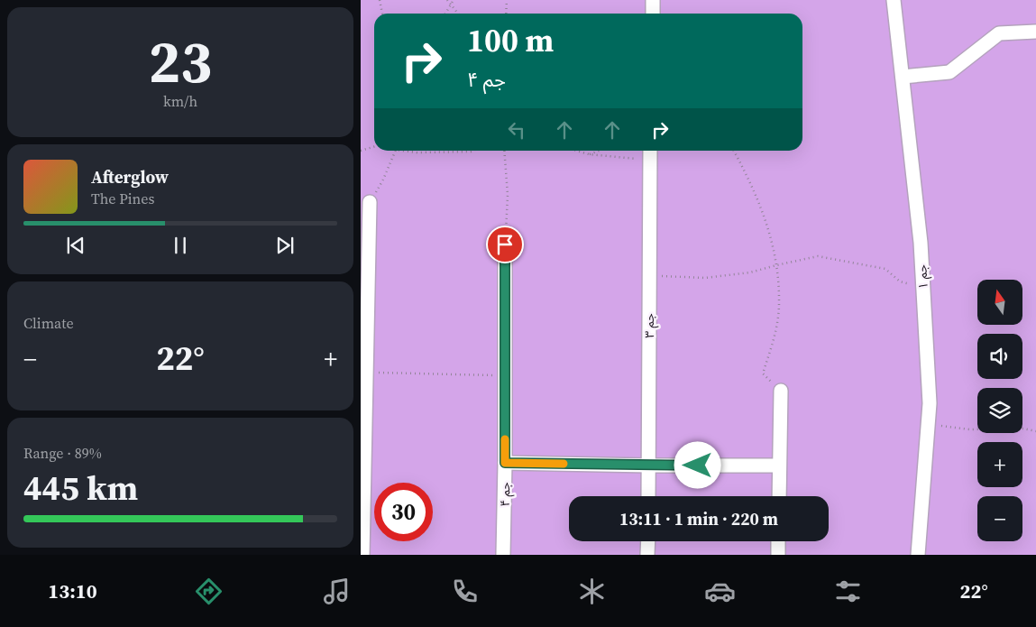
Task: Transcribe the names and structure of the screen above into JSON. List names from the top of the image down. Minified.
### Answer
{"streets":{"street":["جم ۱","جم ۳","جم ۴"]},"north":"top","page":{"tile":[["23","km/h"],"Climate",["Range · 89%","445 km"]],"turn":["100 m","جم ۴"],"song":["Afterglow","The Pines"],"map_buttons":["+","−"],"heat":["−","22°","+"],"limit":"30","trip":"13:11 · 1 min · 220 m","tabs":["13:10","22°"]}}
